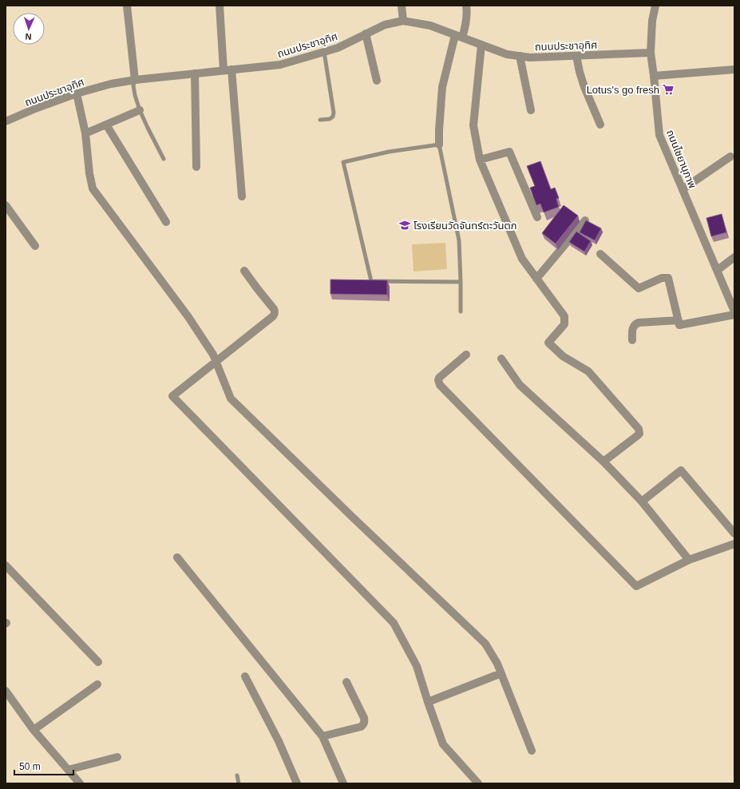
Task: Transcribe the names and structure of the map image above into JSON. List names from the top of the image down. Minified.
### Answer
{"streets":{"street":["ถนนประชาอุทิศ","ถนนไชยานุภาพ"]},"crossings":[["ถนนประชาอุทิศ","ถนนไชยานุภาพ"]],"places":{"supermarket":["Lotus's go fresh"],"school or university":["โรงเรียนวัดจันทร์ตะวันตก"]},"scale_bar":"50 m","north":"bottom"}
